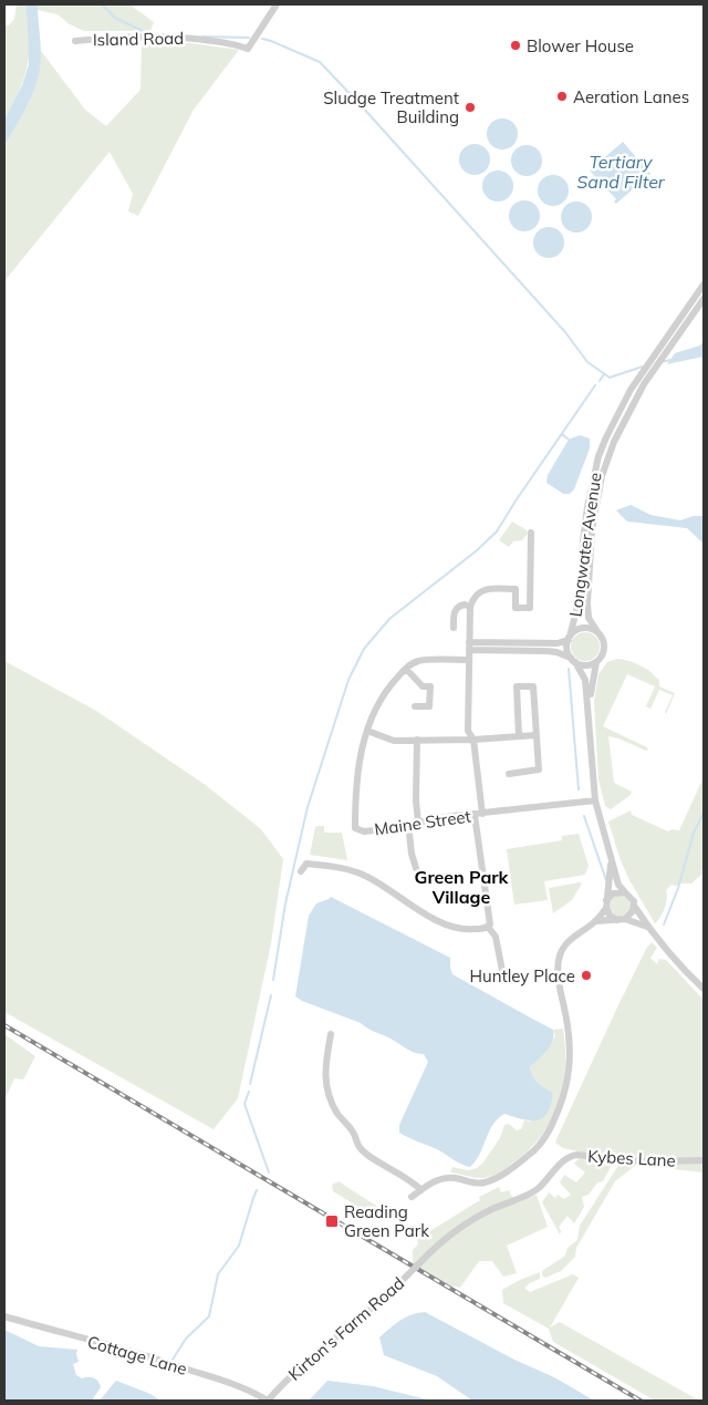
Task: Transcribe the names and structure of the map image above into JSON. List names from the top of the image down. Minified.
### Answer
{"streets":{"street":["Island Road","Longwater Avenue","Maine Street","Kybes Lane","Kirton's Farm Road","Cottage Lane"]},"crossings":[["Kybes Lane","Kirton's Farm Road"],["Kirton's Farm Road","Cottage Lane"]],"districts":["Green Park Village"],"water":["Tertiary Sand Filter"],"places":{"other":["Blower House","Aeration Lanes","Sludge Treatment Building","Huntley Place"],"transit":["Reading Green Park"]}}
